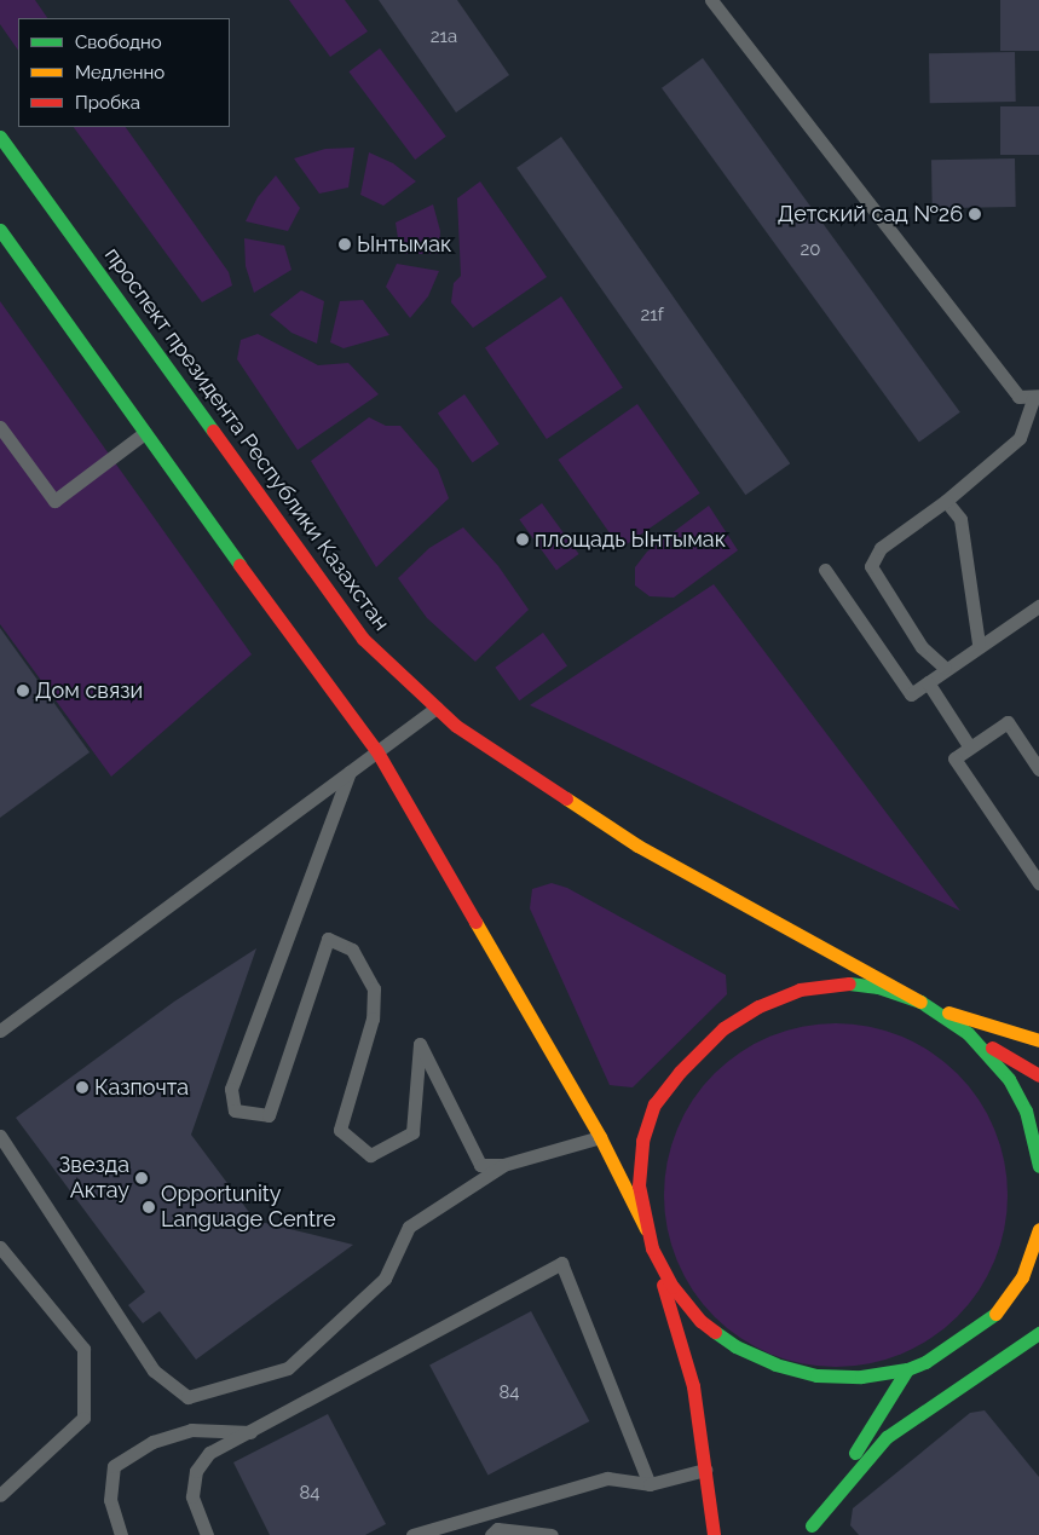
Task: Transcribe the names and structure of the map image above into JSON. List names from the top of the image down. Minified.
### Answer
{"streets":{"main road":["проспект президента Республики Казахстан"]},"places":["Детский сад №26","Ынтымак","площадь Ынтымак","Дом связи","Казпочта","Звезда Актау","Opportunity Language Centre"],"house_numbers":["21а","20","21f","84","84"],"legend":["Свободно","Медленно","Пробка"]}
